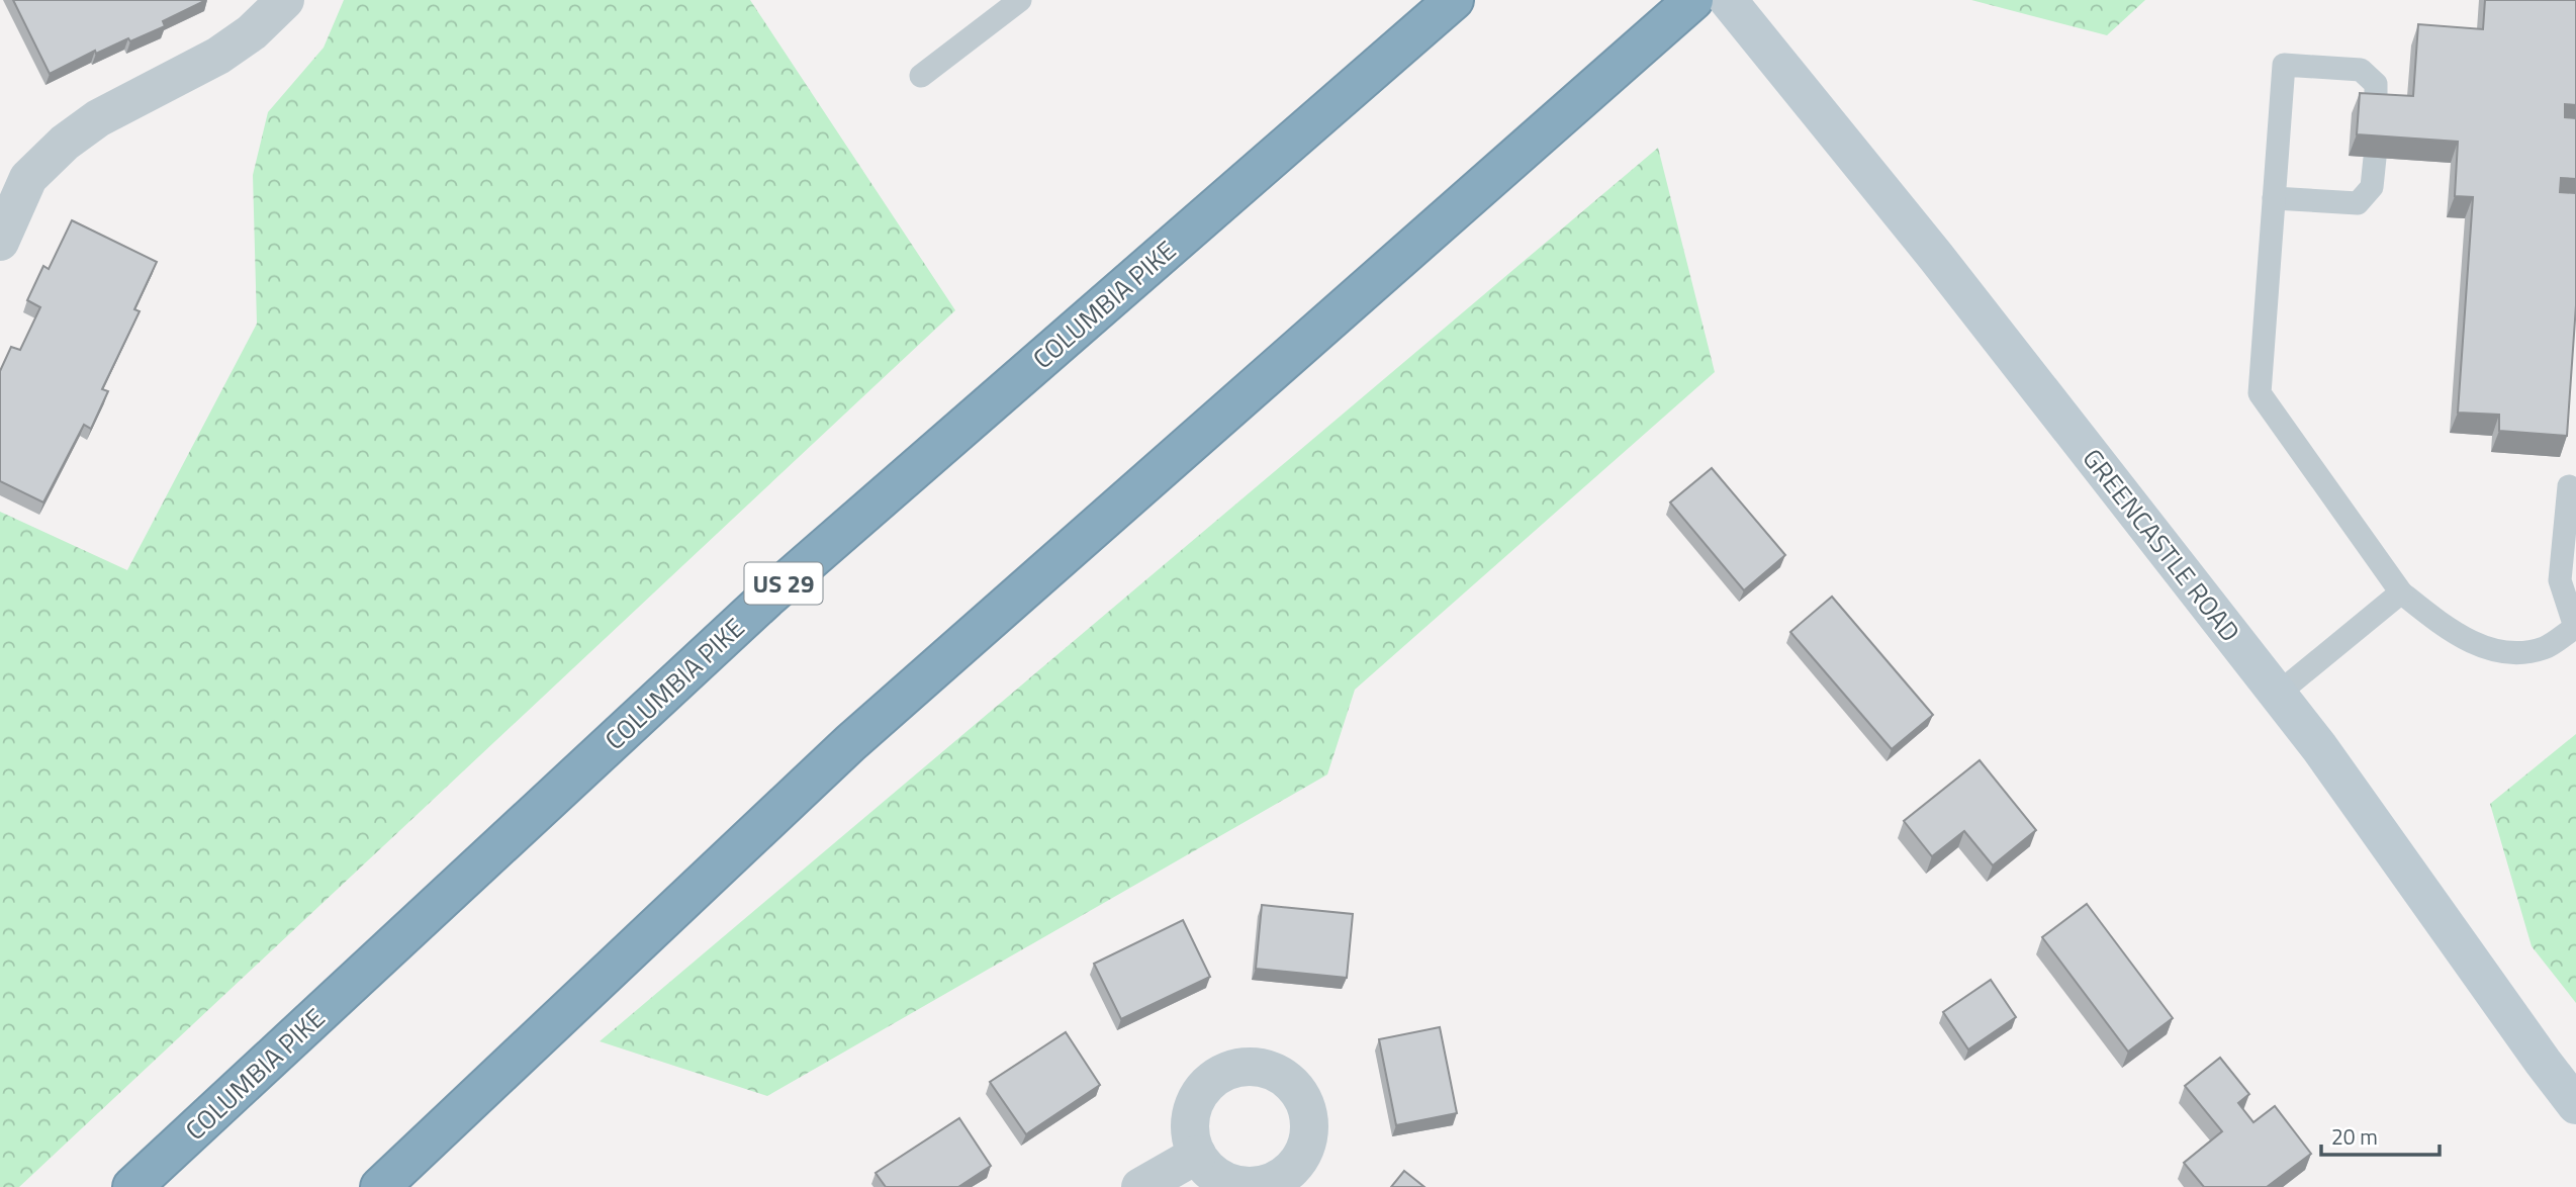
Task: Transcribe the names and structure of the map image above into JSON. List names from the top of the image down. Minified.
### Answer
{"streets":{"highway":["COLUMBIA PIKE","US 29"],"street":["GREENCASTLE ROAD"]},"scale_bar":"20 m"}
